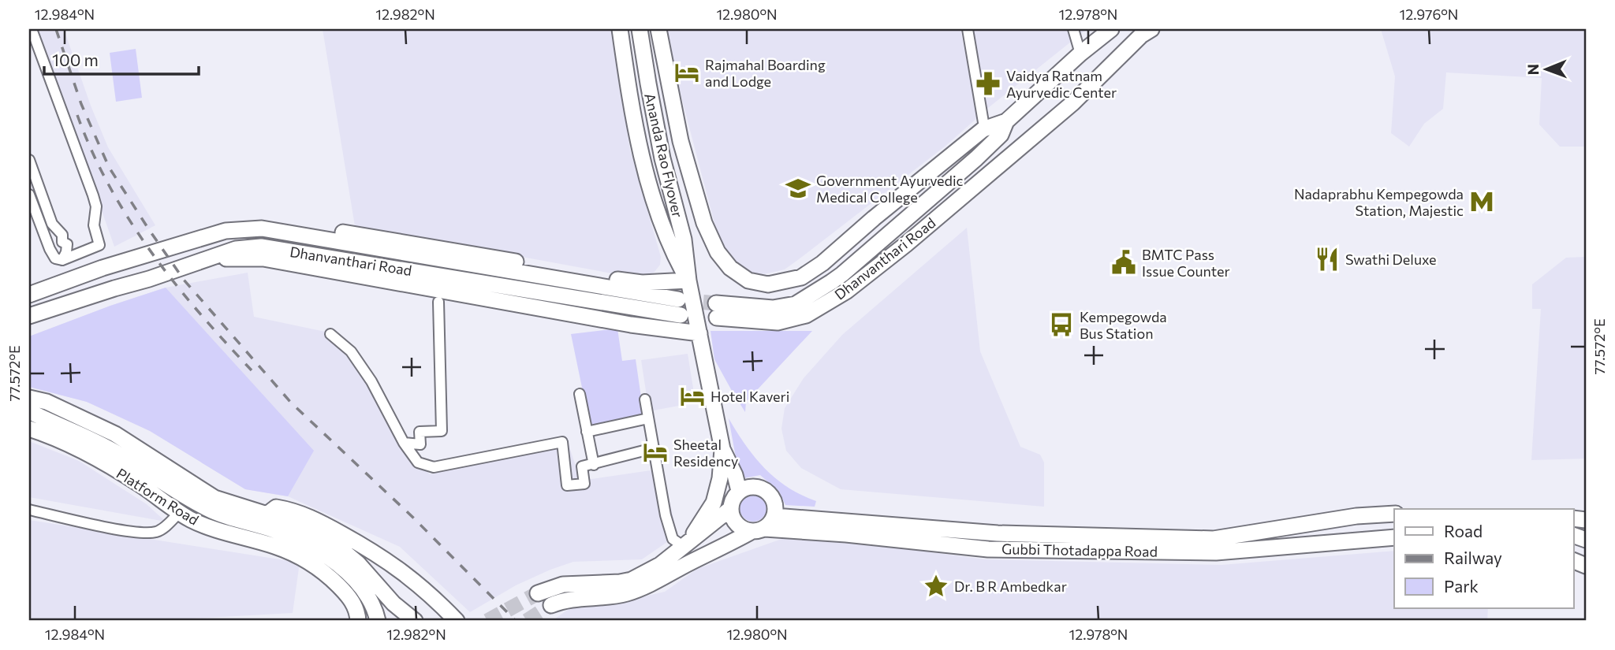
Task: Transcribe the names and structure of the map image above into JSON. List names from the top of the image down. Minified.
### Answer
{"streets":{"main road":["Ananda Rao Flyover","Dhanvanthari Road","Platform Road","Gubbi Thotadappa Road"]},"crossings":[["Ananda Rao Flyover","Dhanvanthari Road"]],"places":{"hotel":["Rajmahal Boarding and Lodge","Hotel Kaveri","Sheetal Residency"],"pharmacy":["Vaidya Ratnam Ayurvedic Center"],"school or university":["Government Ayurvedic Medical College"],"metro station":["Nadaprabhu Kempegowda Station, Majestic"],"restaurant":["Swathi Deluxe"],"public building":["BMTC Pass Issue Counter"],"bus stop":["Kempegowda Bus Station"],"place":["Dr. B R Ambedkar"]},"legend":["Road","Railway","Park"],"scale_bar":"100 m","north":"left","coordinates":["12.984°N","12.982°N","12.980°N","12.978°N","12.976°N","77.572°E"]}
